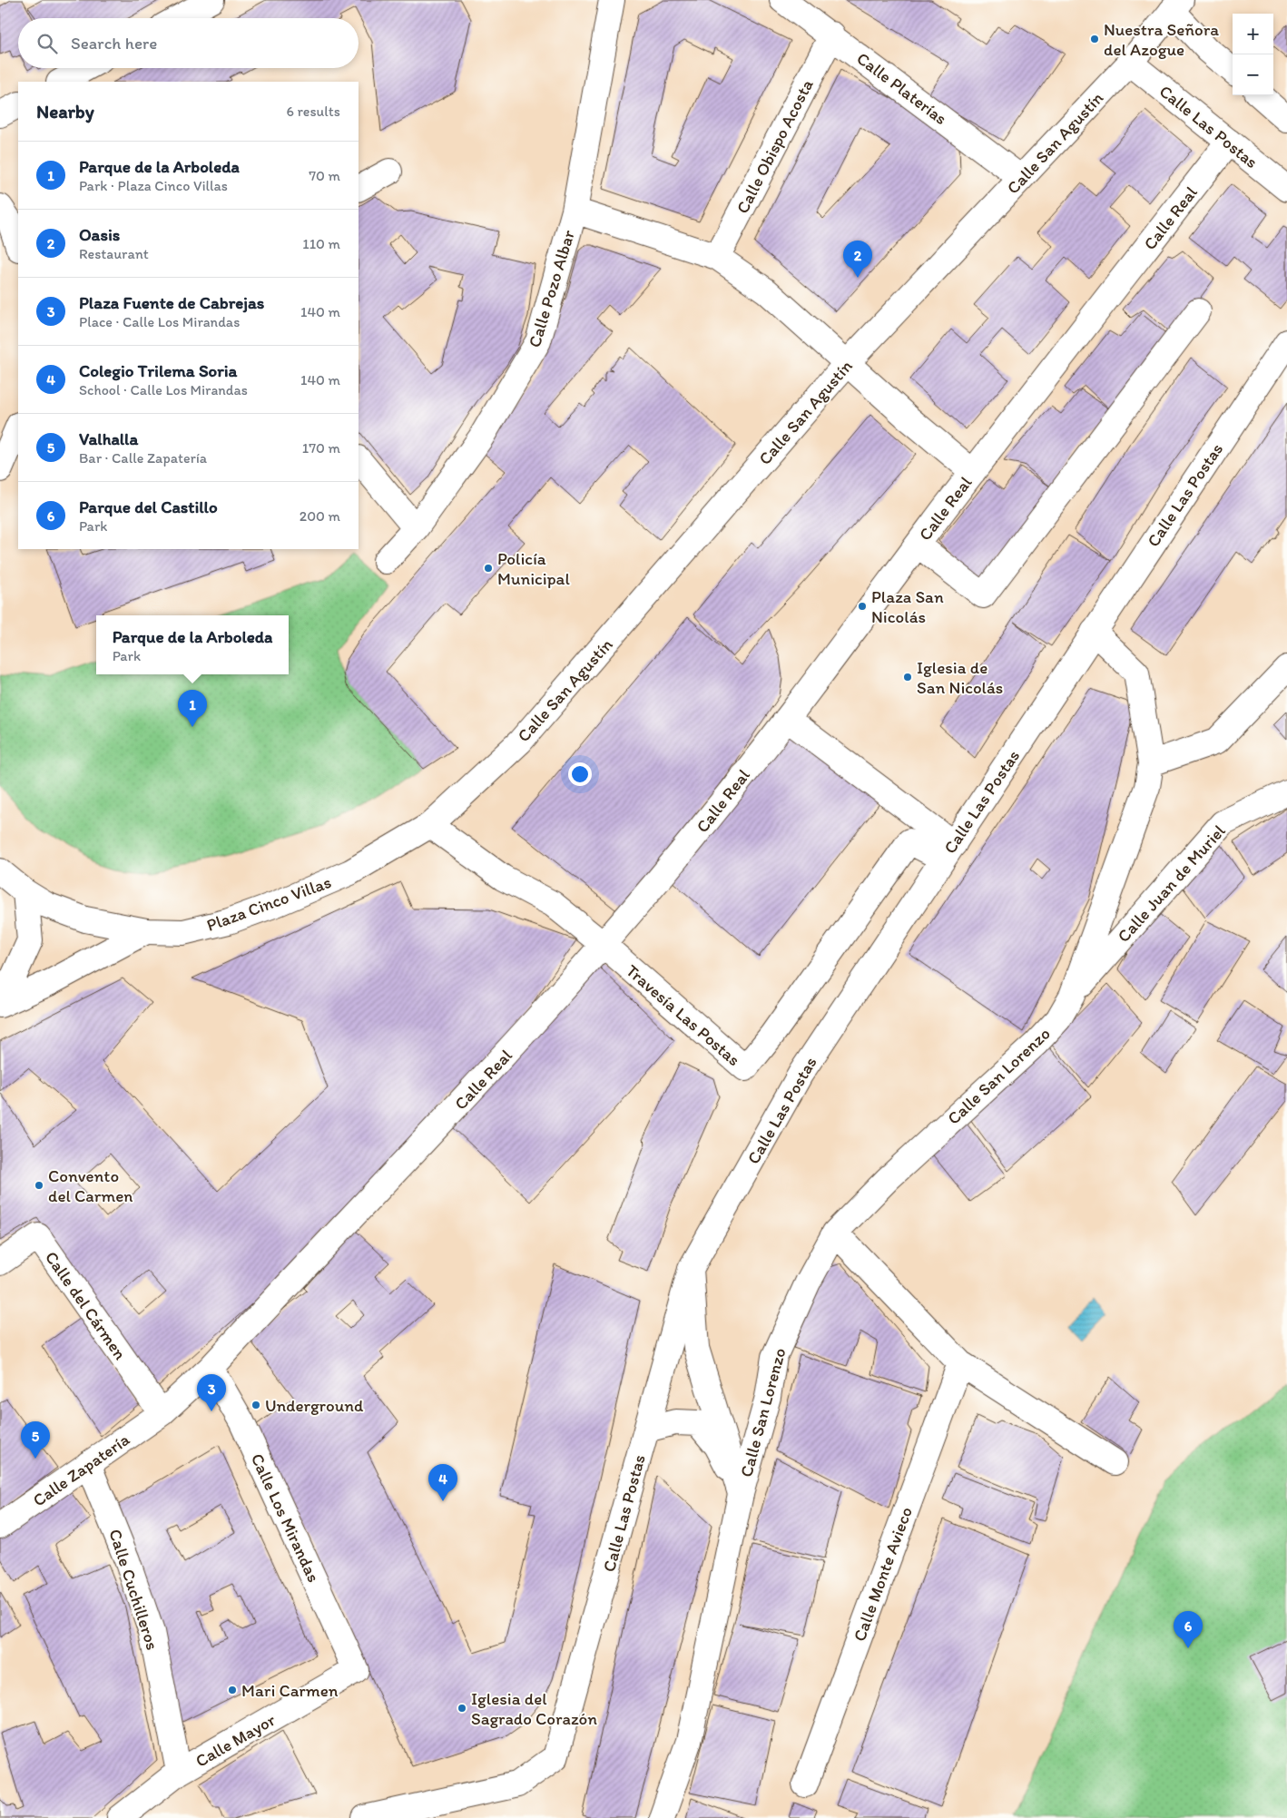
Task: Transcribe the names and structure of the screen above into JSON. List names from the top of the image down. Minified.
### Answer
{"streets":{"street":["Calle Platerías","Calle Las Postas","Calle San Agustín","Calle Obispo Acosta","Calle Real","Calle Pozo Albar","Calle Juan de Muriel","Plaza Cinco Villas","Travesía Las Postas","Calle San Lorenzo","Calle del Cármen","Calle Zapatería","Calle Los Mirandas","Calle Monte Avieco","Calle Cuchilleros","Calle Mayor"]},"crossings":[["Calle Platerías","Calle San Agustín"],["Calle Platerías","Calle Obispo Acosta"],["Calle Las Postas","Calle San Agustín"],["Calle Las Postas","Calle Real"],["Calle Las Postas","Travesía Las Postas"],["Calle Las Postas","Calle San Lorenzo"],["Calle San Agustín","Plaza Cinco Villas"],["Calle San Agustín","Travesía Las Postas"],["Calle Real","Travesía Las Postas"],["Calle Real","Calle del Cármen"],["Calle Real","Calle Zapatería"],["Calle Real","Calle Los Mirandas"],["Calle Juan de Muriel","Calle San Lorenzo"],["Plaza Cinco Villas","Travesía Las Postas"],["Calle del Cármen","Calle Zapatería"],["Calle Zapatería","Calle Cuchilleros"],["Calle Los Mirandas","Calle Mayor"],["Calle Cuchilleros","Calle Mayor"]],"places":["Nuestra Señora del Azogue","Policía Municipal","Plaza San Nicolás","Iglesia de San Nicolás","Convento del Carmen","Underground","Mari Carmen","Iglesia del Sagrado Corazón"],"page":{"map_buttons":["+","−"],"search":"Search here","heading":["Nearby","6 results"],"list":[{"mark":"1","name":"Parque de la Arboleda","note":"Park · Plaza Cinco Villas","value":"70 m"},{"mark":"2","name":"Oasis","note":"Restaurant","value":"110 m"},{"mark":"3","name":"Plaza Fuente de Cabrejas","note":"Place · Calle Los Mirandas","value":"140 m"},{"mark":"4","name":"Colegio Trilema Soria","note":"School · Calle Los Mirandas","value":"140 m"},{"mark":"5","name":"Valhalla","note":"Bar · Calle Zapatería","value":"170 m"},{"mark":"6","name":"Parque del Castillo","note":"Park","value":"200 m"}],"pins":["2","1","3","5","4","6"],"popup":["Parque de la Arboleda","Park"]}}
